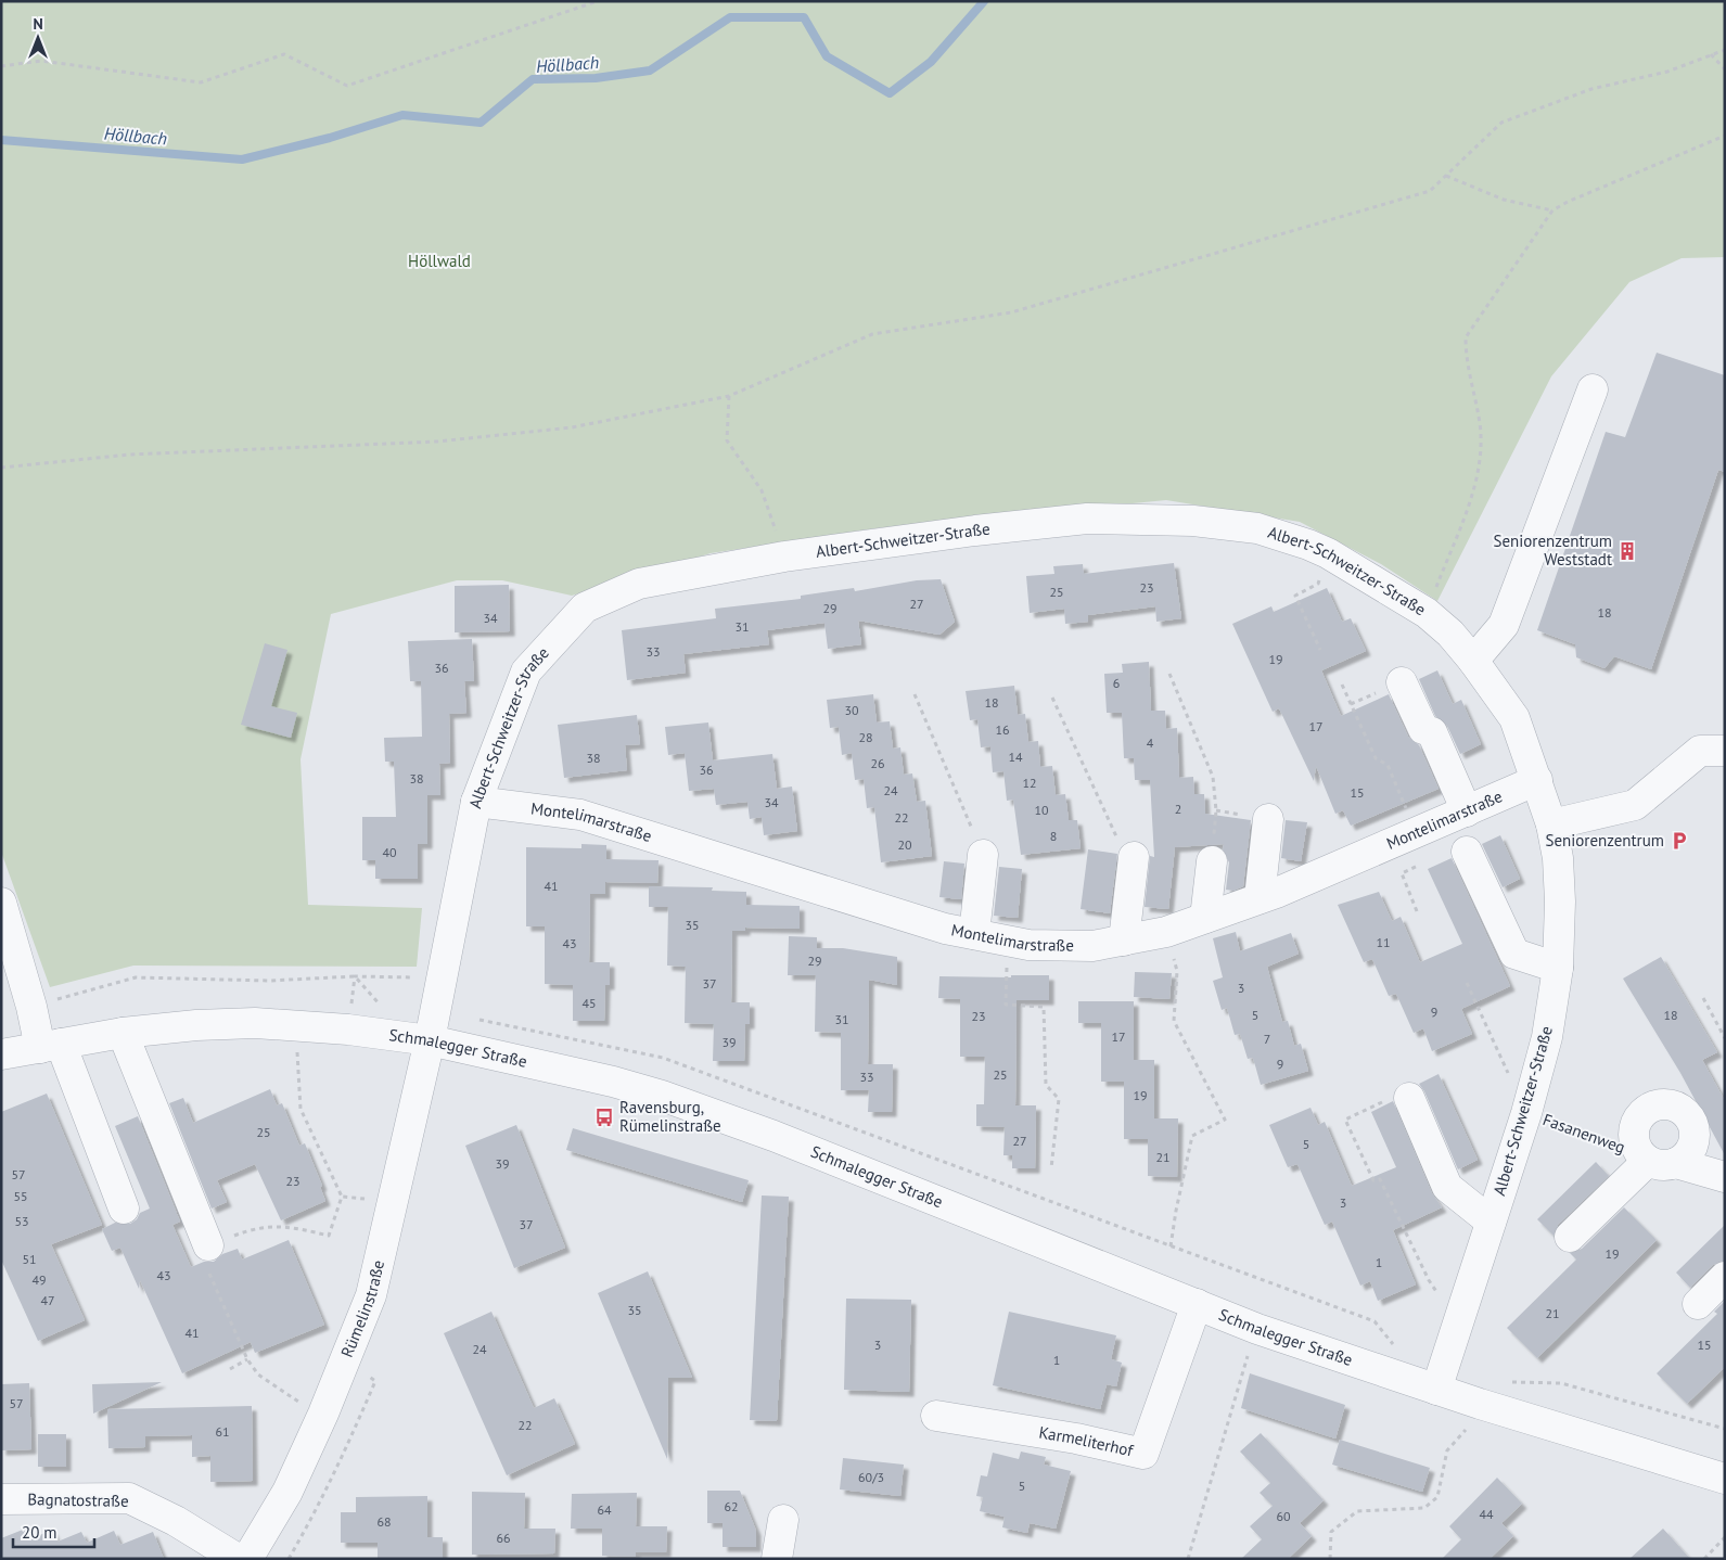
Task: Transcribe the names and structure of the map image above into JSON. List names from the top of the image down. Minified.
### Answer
{"streets":{"street":["Albert-Schweitzer-Straße","Montelimarstraße","Schmalegger Straße","Rümelinstraße","Karmeliterhof","Bagnatostraße"],"path":["Fasanenweg"]},"crossings":[["Albert-Schweitzer-Straße","Montelimarstraße"],["Albert-Schweitzer-Straße","Schmalegger Straße"],["Albert-Schweitzer-Straße","Fasanenweg"],["Albert-Schweitzer-Straße","Rümelinstraße"],["Schmalegger Straße","Rümelinstraße"],["Schmalegger Straße","Karmeliterhof"]],"water":["Höllbach"],"parks":["Höllwald"],"places":{"building":["Seniorenzentrum Weststadt"],"parking":["Seniorenzentrum"],"bus stop":["Ravensburg, Rümelinstraße"]},"house_numbers":["23","25","27","29","18","34","31","33","19","36","6","18","30","17","16","28","4","14","38","26","36","38","12","24","15","34","2","10","22","8","20","40","41","35","11","43","29","37","3","45","9","5","18","23","31","17","7","39","9","25","33","19","25","27","5","21","39","57","23","55","3","53","37","19","51","1","43","49","47","35","21","41","3","15","24","1","57","22","61","60/3","5","62","64","44","60","68","66"],"scale_bar":"20 m","north":"top"}
